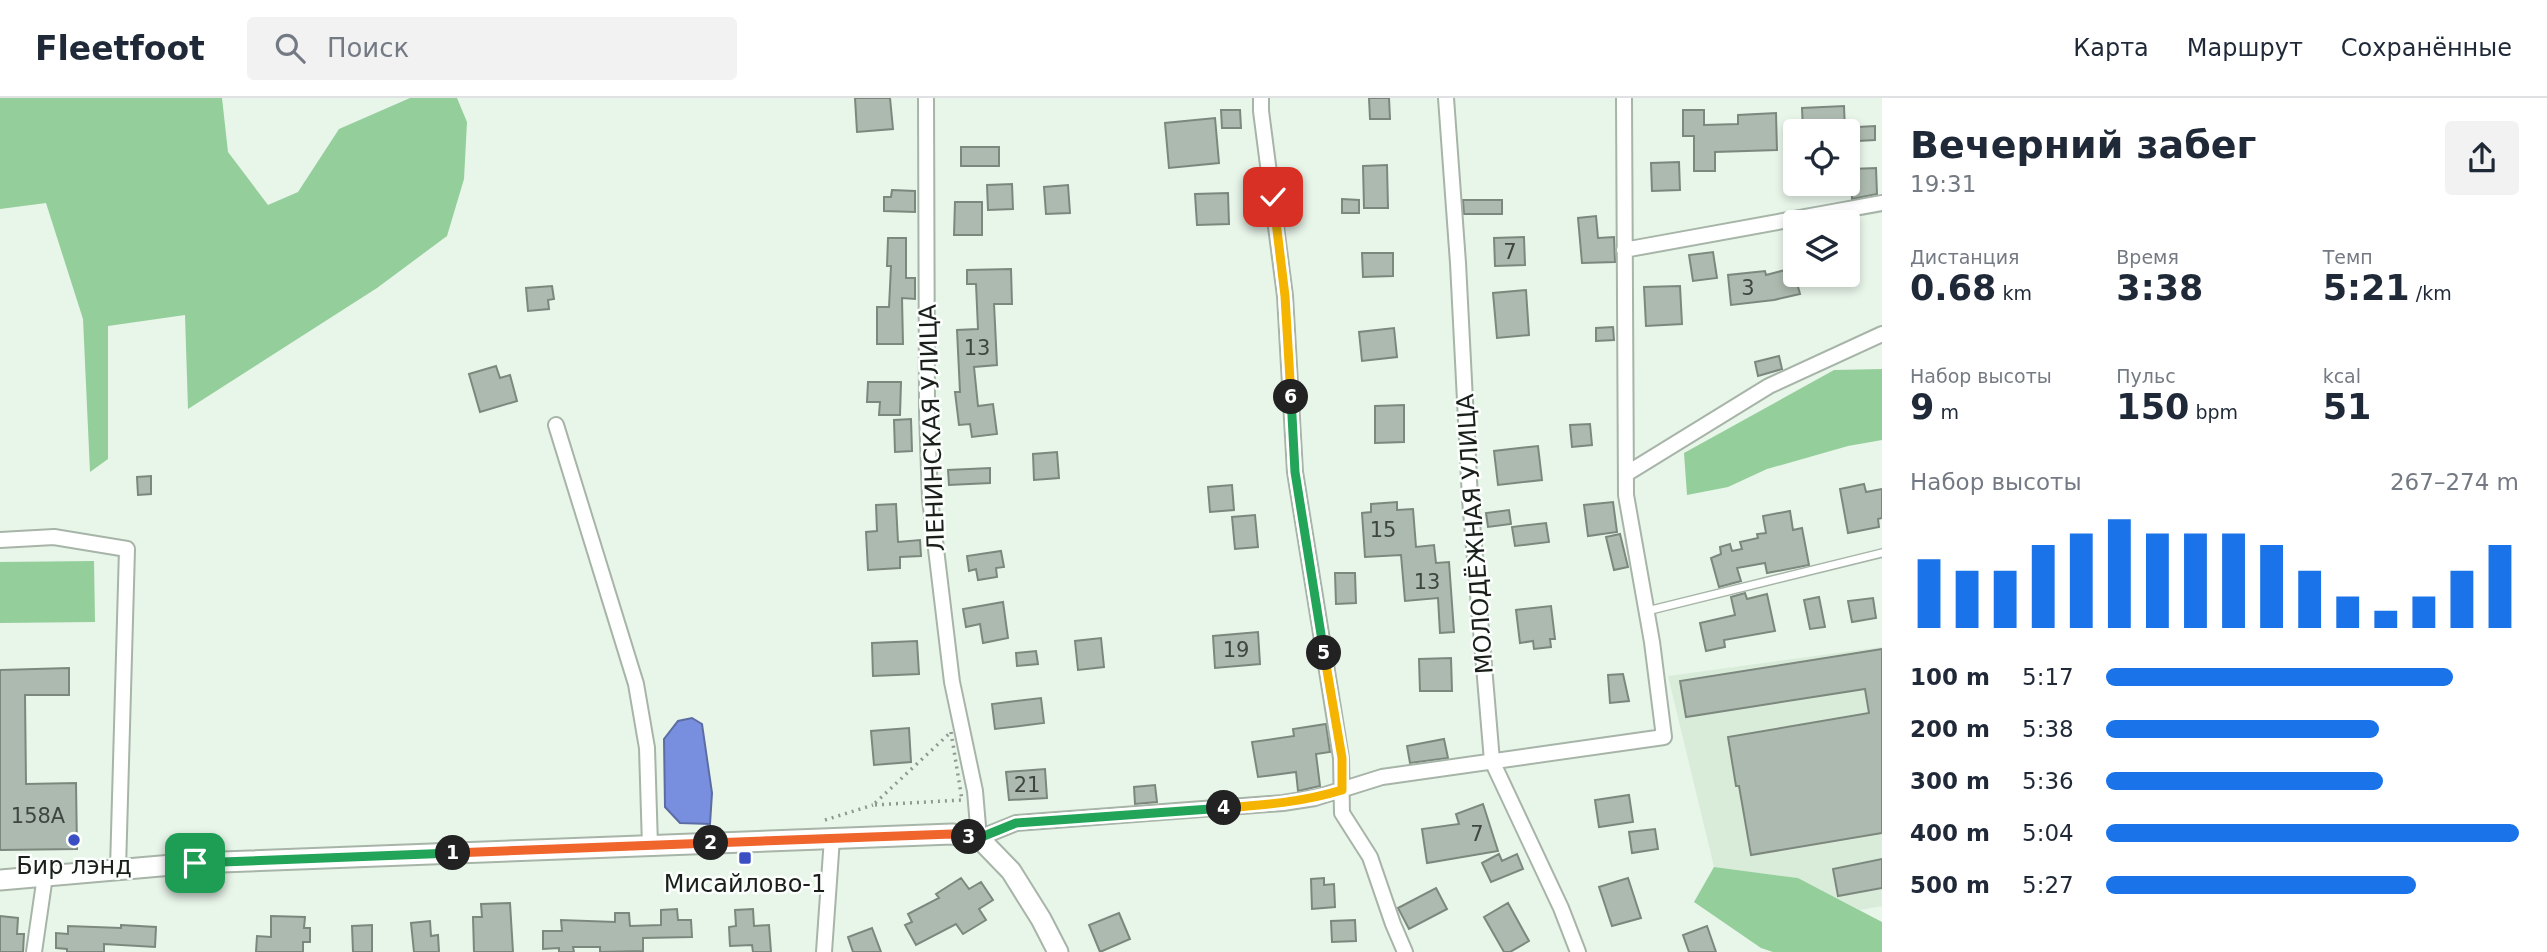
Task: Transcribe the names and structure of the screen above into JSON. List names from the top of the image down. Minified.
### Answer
{"streets":{"street":["ЛЕНИНСКАЯ УЛИЦА","МОЛОДЁЖНАЯ УЛИЦА"]},"places":{"other":["Бир лэнд"],"transit":["Мисайлово-1"]},"house_numbers":["7","3","13","15","13","19","21","158А","7"],"page":{"header":"Fleetfoot","search":"Поиск","nav":["Карта","Маршрут","Сохранённые"],"heading":["Вечерний забег","19:31"],"stats":[["Дистанция","0.68 km"],["Время","3:38"],["Темп","5:21 /km"],["Набор высоты","9 m"],["Пульс","150 bpm"],["kcal","51"]],"pins":["6","5","4","3","2","1"],"chart":["Набор высоты","267–274 m"],"list":[{"name":"100 m","note":"5:17"},{"name":"200 m","note":"5:38"},{"name":"300 m","note":"5:36"},{"name":"400 m","note":"5:04"},{"name":"500 m","note":"5:27"}]}}
